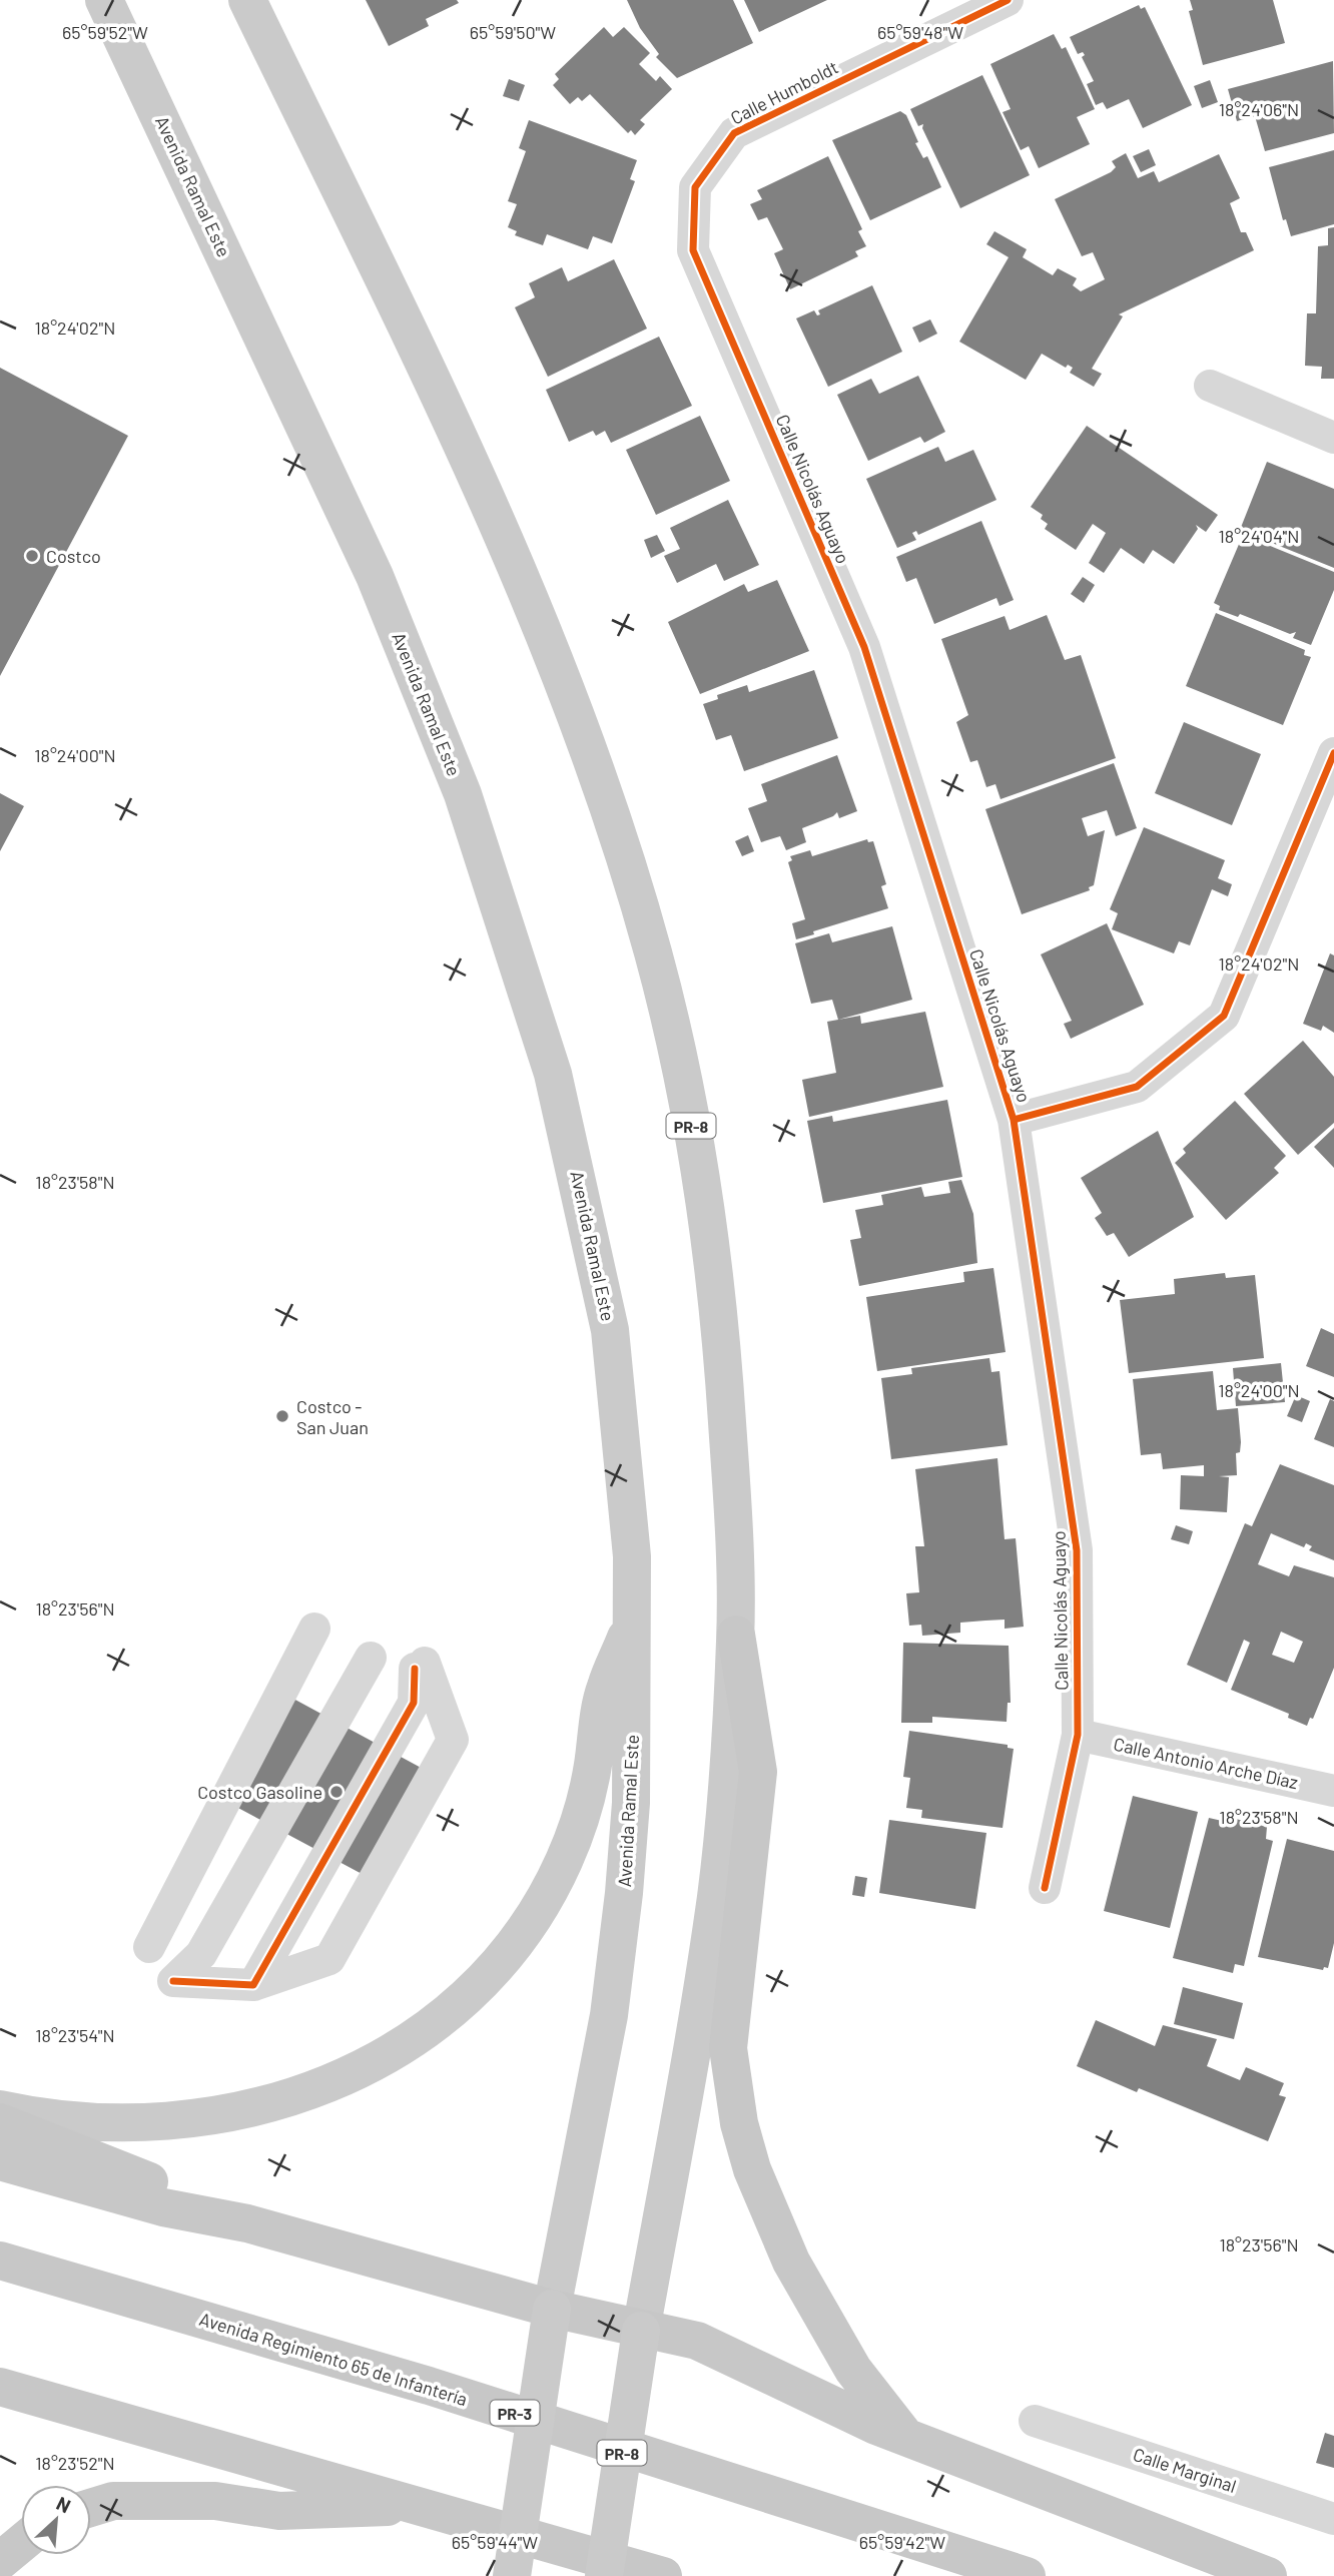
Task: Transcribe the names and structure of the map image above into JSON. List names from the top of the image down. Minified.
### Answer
{"streets":{"highway":["Avenida Regimiento 65 de Infantería","PR-3"],"main road":["Avenida Ramal Este","PR-8"],"street":["Calle Humboldt","Calle Nicolás Aguayo","Calle Antonio Arche Díaz","Calle Marginal"]},"crossings":[["Calle Humboldt","Calle Nicolás Aguayo"],["Calle Nicolás Aguayo","Calle Antonio Arche Díaz"]],"places":["Costco","Costco - San Juan","Costco Gasoline"],"north":"top right","coordinates":["65°59'52\"W","65°59'50\"W","65°59'48\"W","18°24'06\"N","18°24'02\"N","18°24'04\"N","18°24'00\"N","18°23'58\"N","18°23'56\"N","18°23'54\"N","18°23'52\"N","65°59'44\"W","65°59'42\"W"]}
